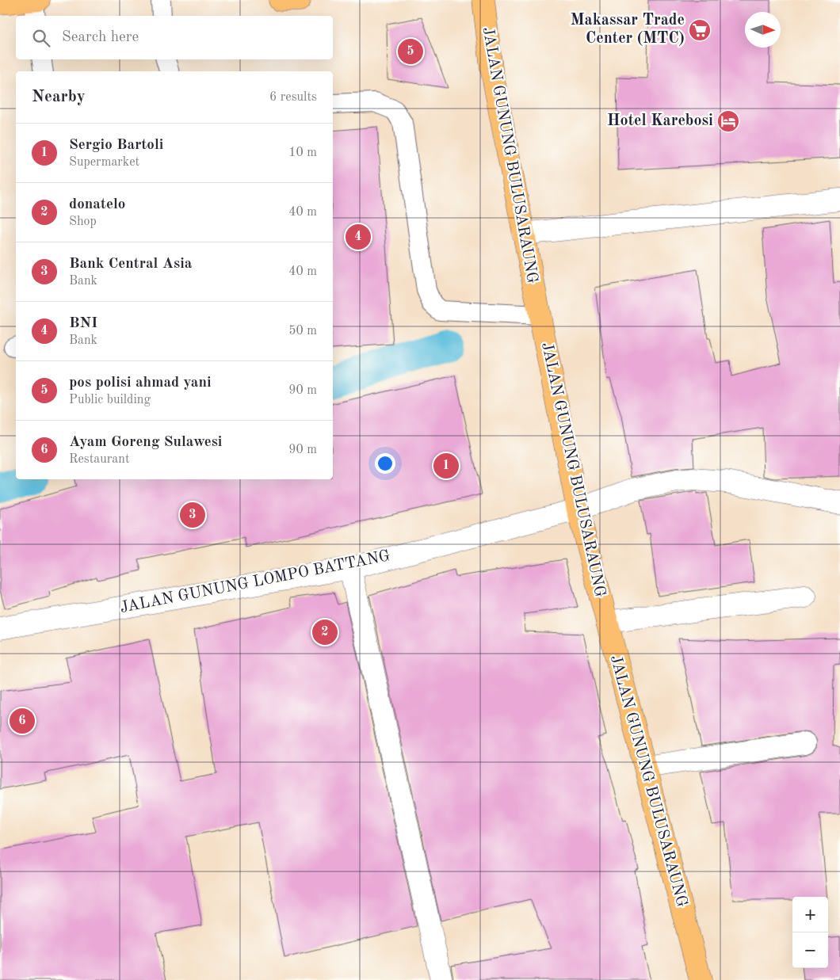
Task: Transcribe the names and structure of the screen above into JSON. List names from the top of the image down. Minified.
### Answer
{"streets":{"main road":["JALAN GUNUNG BULUSARAUNG"],"street":["JALAN GUNUNG LOMPO BATTANG"]},"crossings":[["JALAN GUNUNG BULUSARAUNG","JALAN GUNUNG LOMPO BATTANG"]],"places":{"supermarket":["Makassar Trade Center (MTC)"],"hotel":["Hotel Karebosi"]},"north":"right","page":{"search":"Search here","pins":["5","4","1","3","2","6"],"heading":["Nearby","6 results"],"list":[{"mark":"1","name":"Sergio Bartoli","note":"Supermarket","value":"10 m"},{"mark":"2","name":"donatelo","note":"Shop","value":"40 m"},{"mark":"3","name":"Bank Central Asia","note":"Bank","value":"40 m"},{"mark":"4","name":"BNI","note":"Bank","value":"50 m"},{"mark":"5","name":"pos polisi ahmad yani","note":"Public building","value":"90 m"},{"mark":"6","name":"Ayam Goreng Sulawesi","note":"Restaurant","value":"90 m"}],"map_buttons":["+","−"]}}
